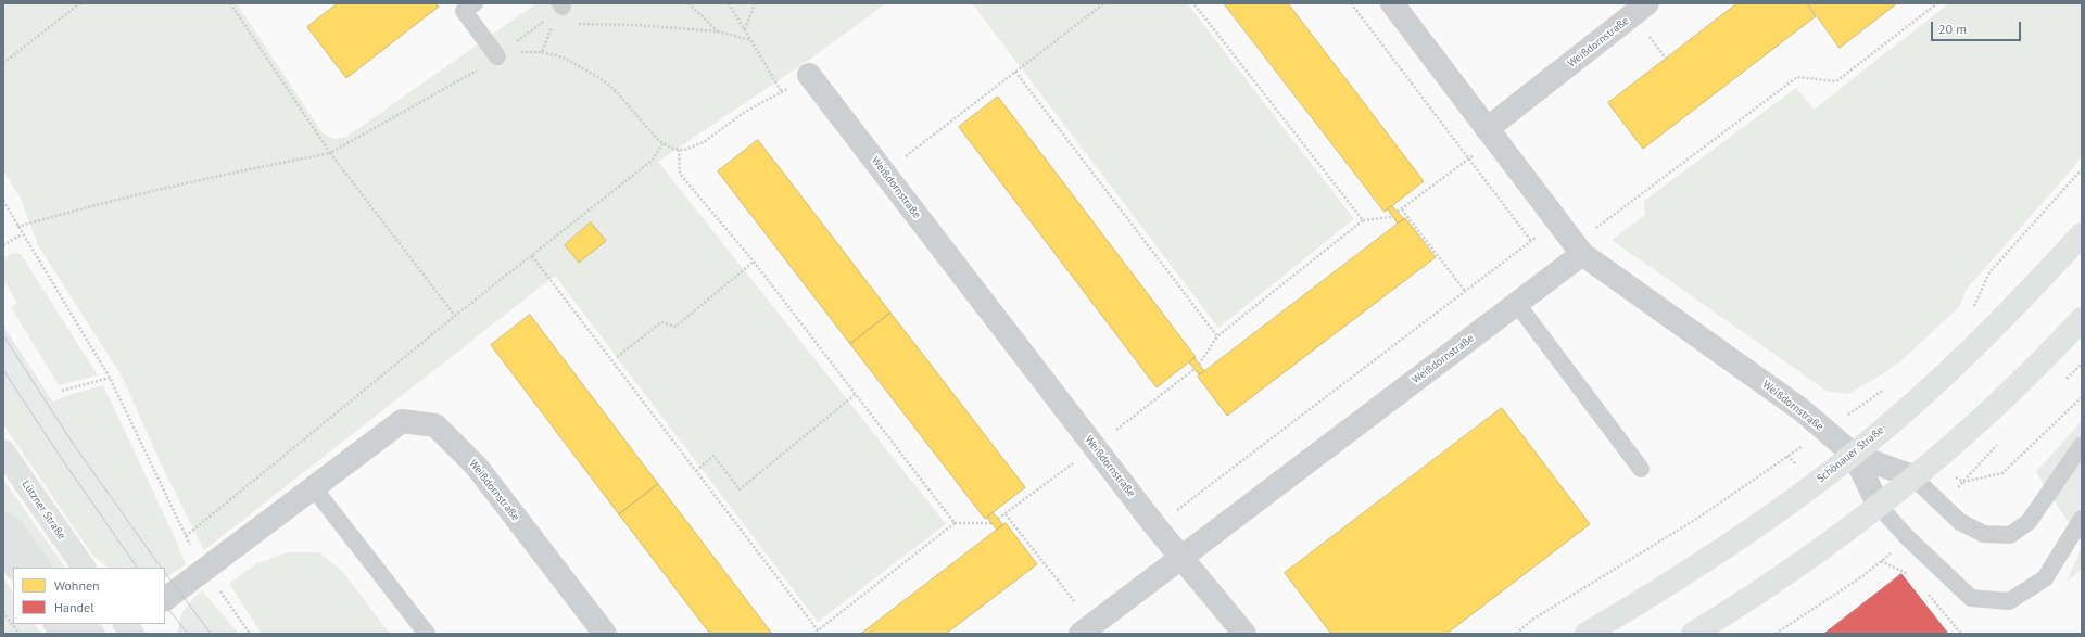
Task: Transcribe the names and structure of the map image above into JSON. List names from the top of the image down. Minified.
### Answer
{"streets":{"main road":["Schönauer Straße","Lützner Straße"],"street":["Weißdornstraße"]},"crossings":[["Weißdornstraße","Schönauer Straße"]],"legend":["Wohnen","Handel"],"scale_bar":"20 m"}
